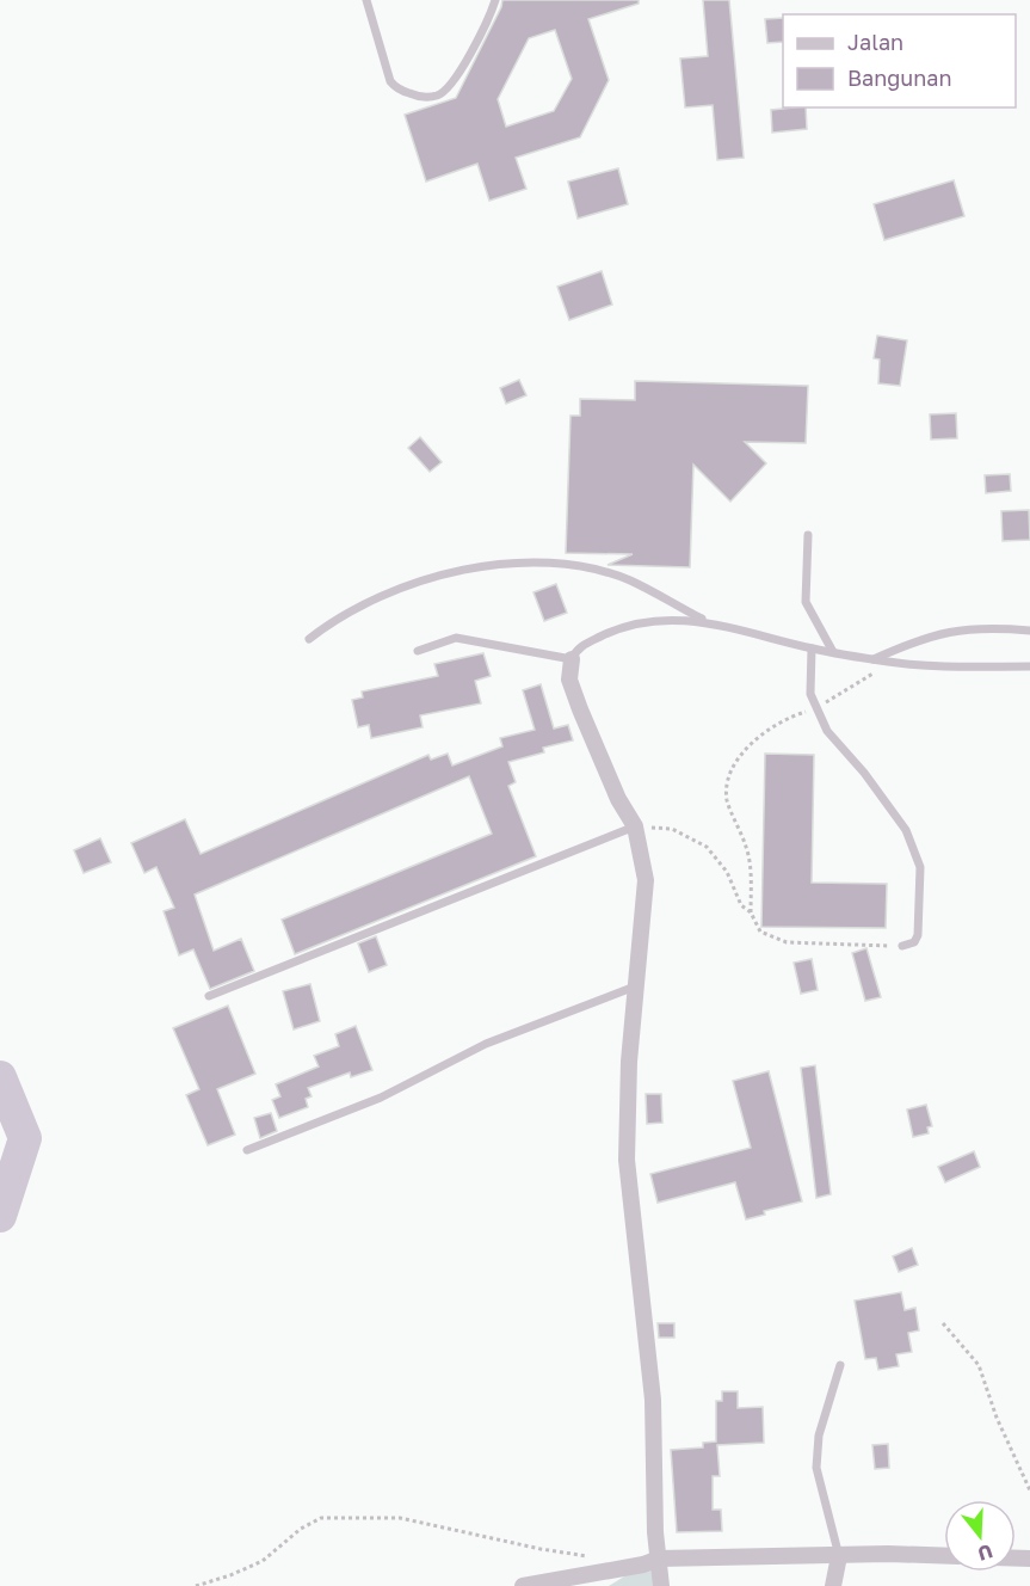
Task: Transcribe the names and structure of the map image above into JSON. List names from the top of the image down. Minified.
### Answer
{"legend":["Jalan","Bangunan"],"north":"bottom"}
